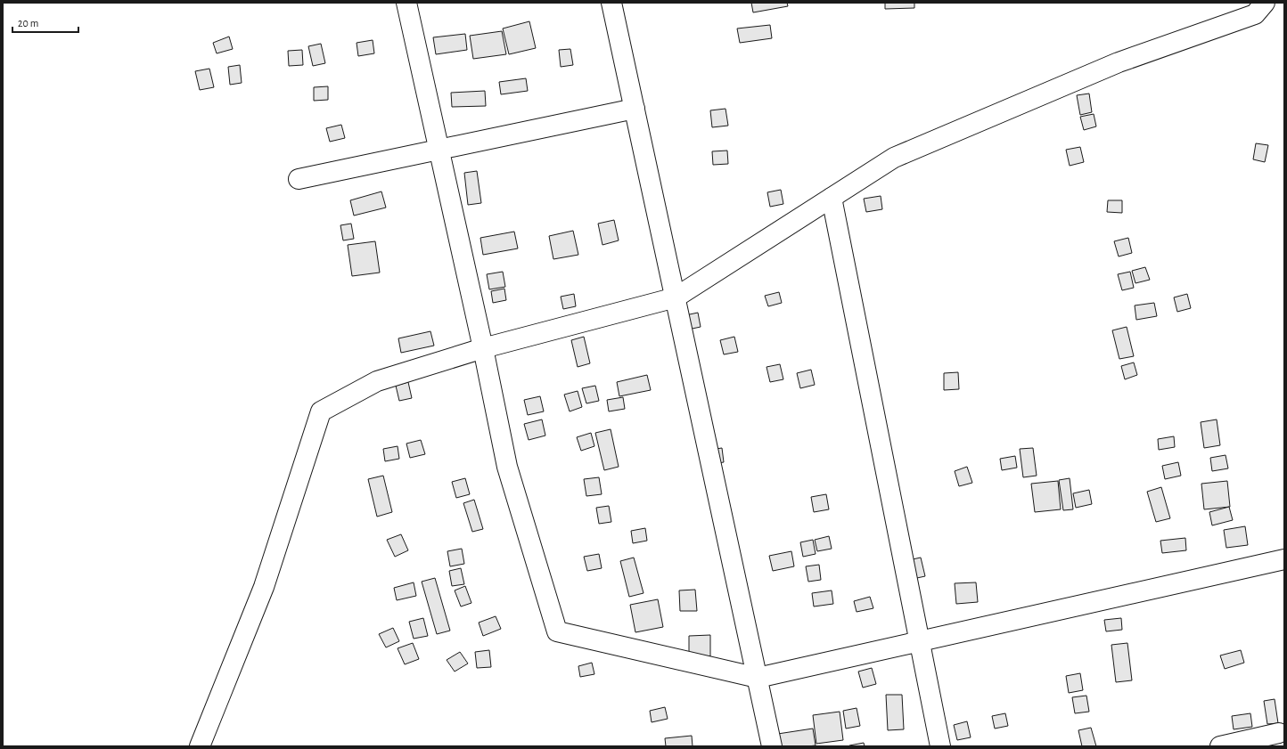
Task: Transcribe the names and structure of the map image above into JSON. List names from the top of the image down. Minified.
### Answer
{"scale_bar":"20 m"}
